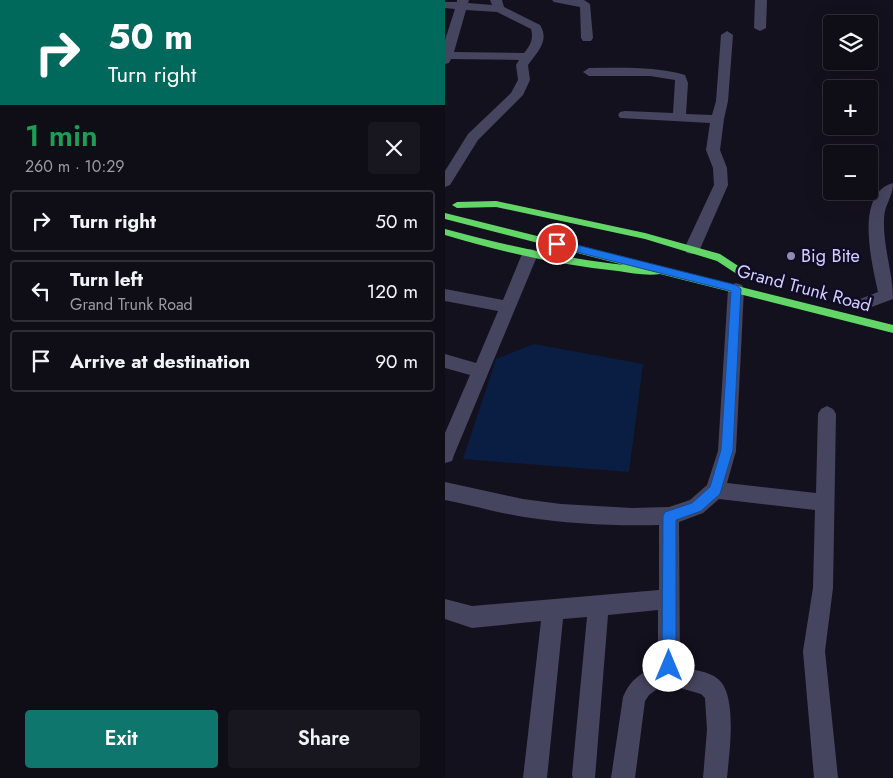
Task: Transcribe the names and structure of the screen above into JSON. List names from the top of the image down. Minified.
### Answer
{"streets":{"main road":["Grand Trunk Road"]},"places":["Big Bite"],"page":{"turn":["50 m","Turn right"],"map_buttons":["+","−"],"heading":["1 min","260 m · 10:29"],"list":[{"name":"Turn right","value":"50 m"},{"name":"Turn left","note":"Grand Trunk Road","value":"120 m"},{"name":"Arrive at destination","value":"90 m"}],"buttons":["Exit","Share"]}}
